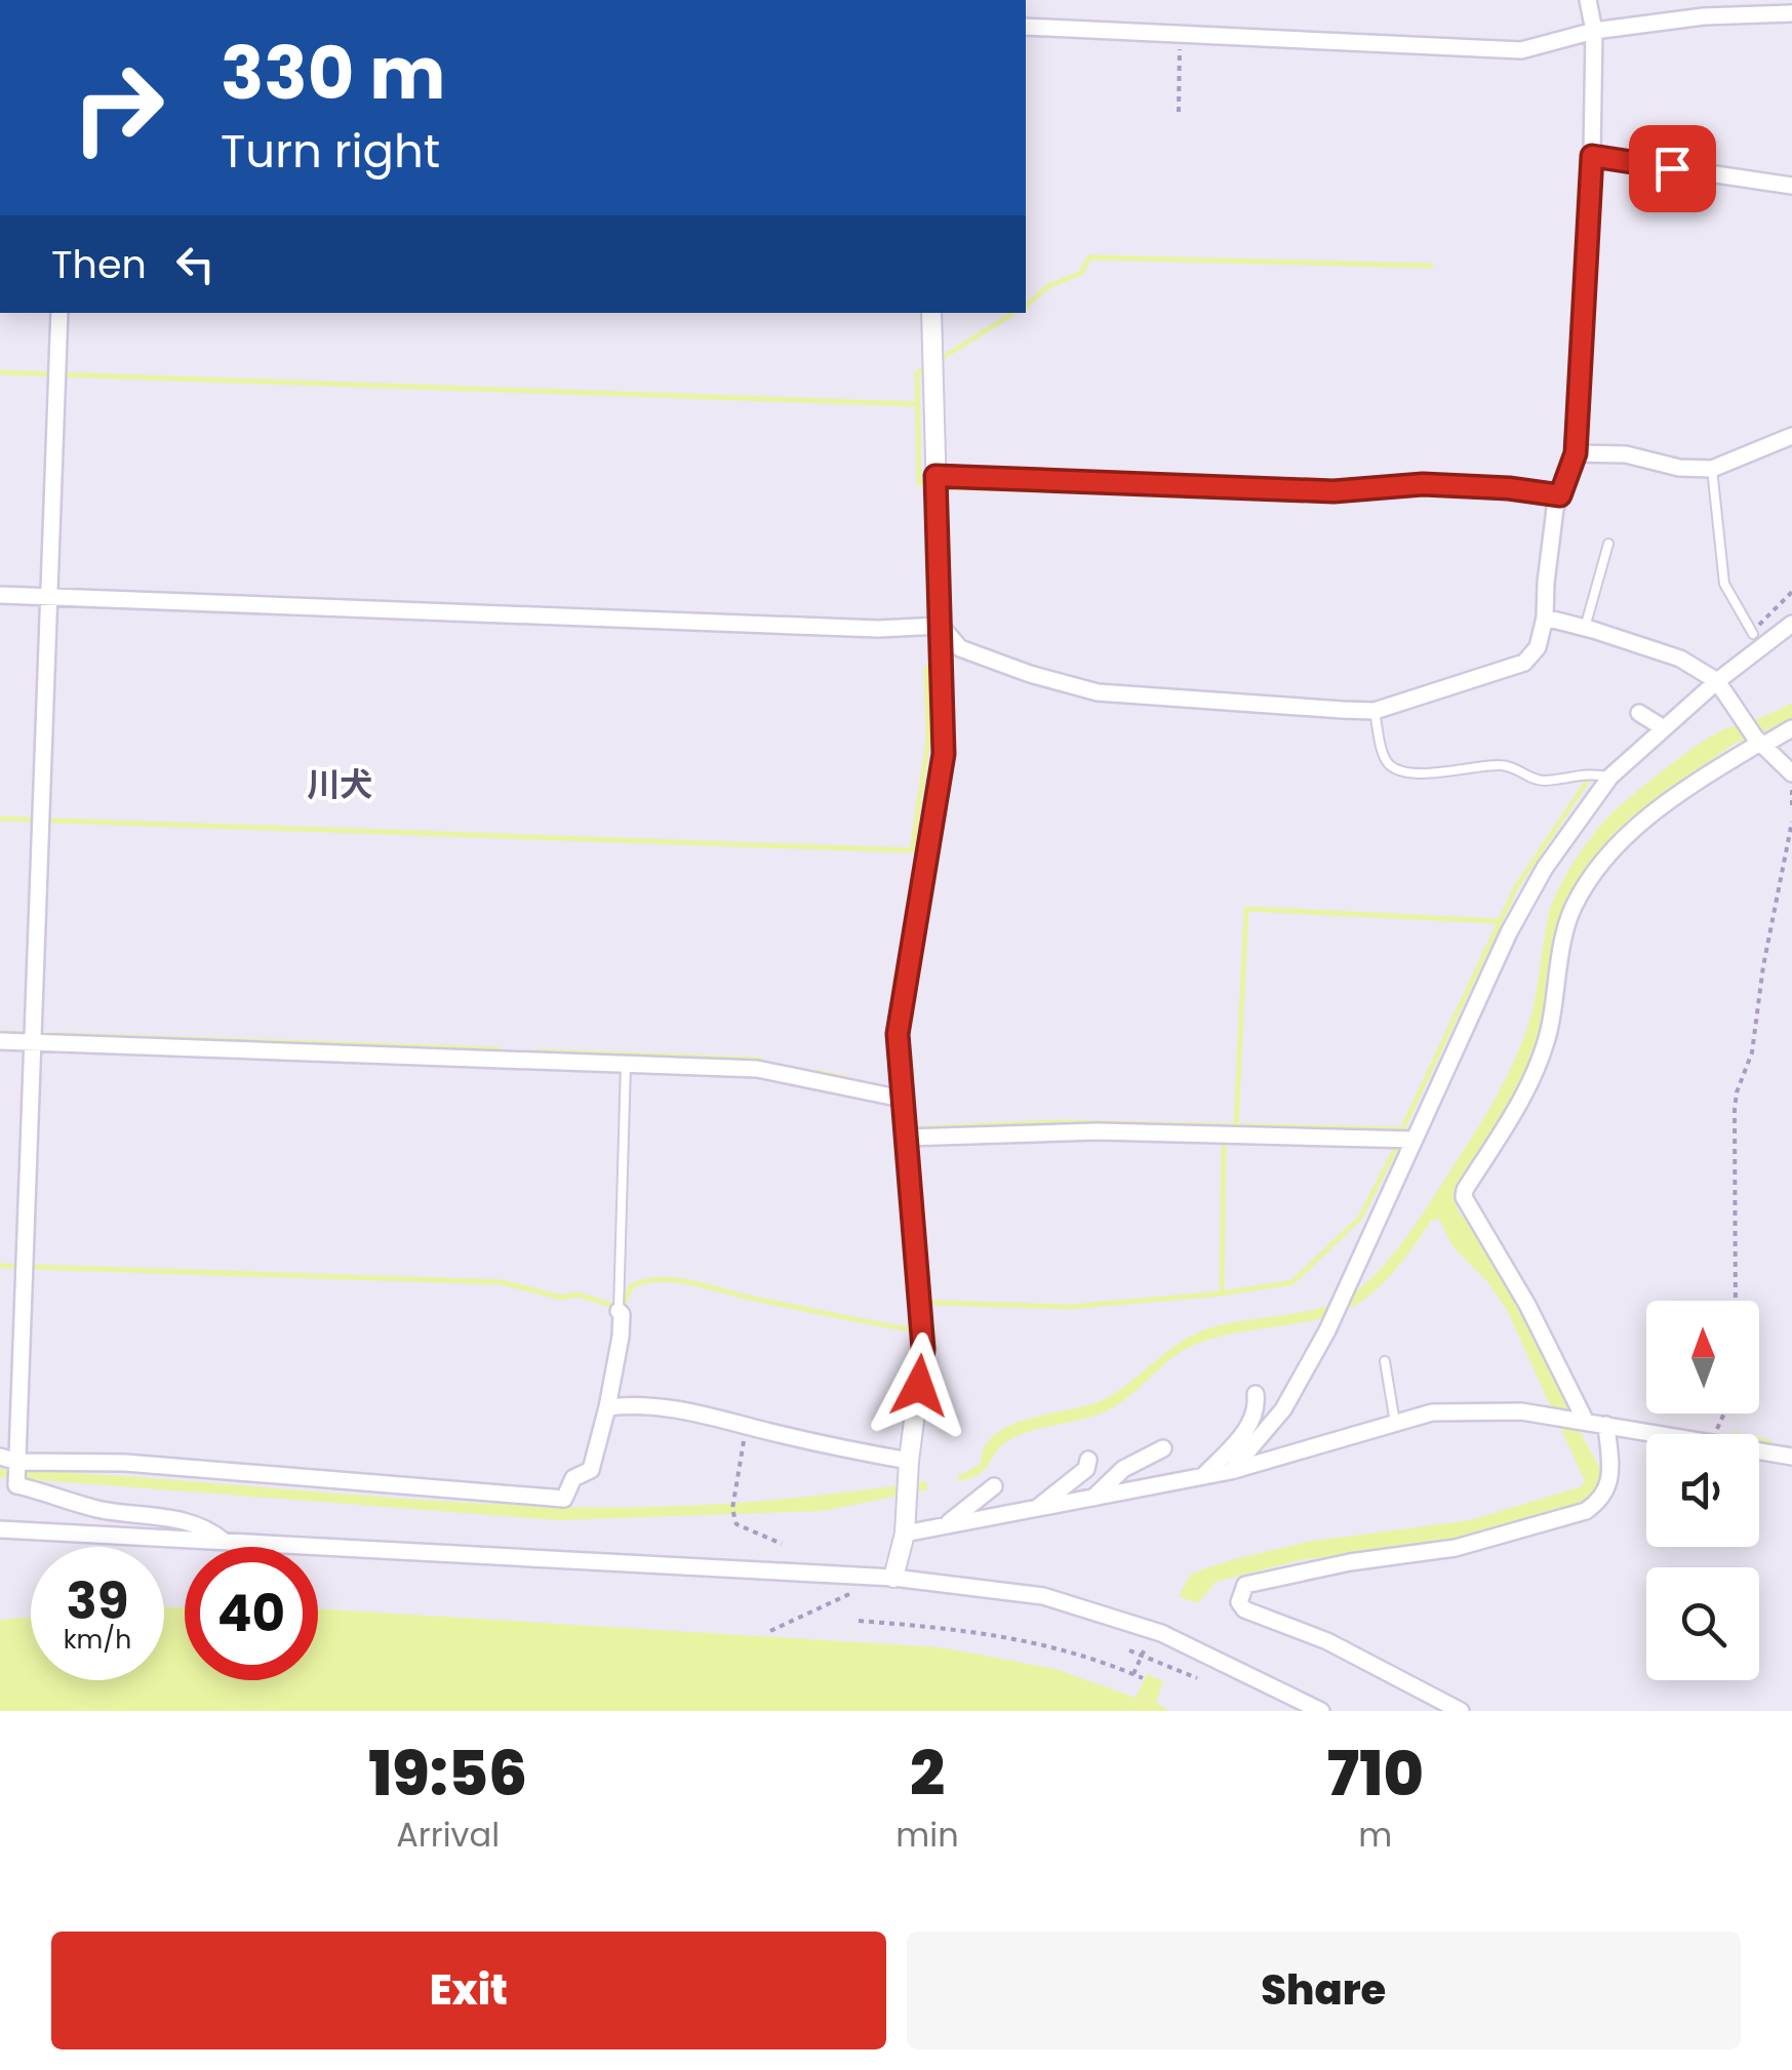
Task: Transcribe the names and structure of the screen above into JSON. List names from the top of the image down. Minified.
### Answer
{"districts":["川犬"],"north":"top","page":{"turn":["330 m","Turn right"],"then":"Then","speed":"39 km/h","limit":"40","eta":["19:56","Arrival","2","min","710","m"],"buttons":["Exit","Share"]}}
